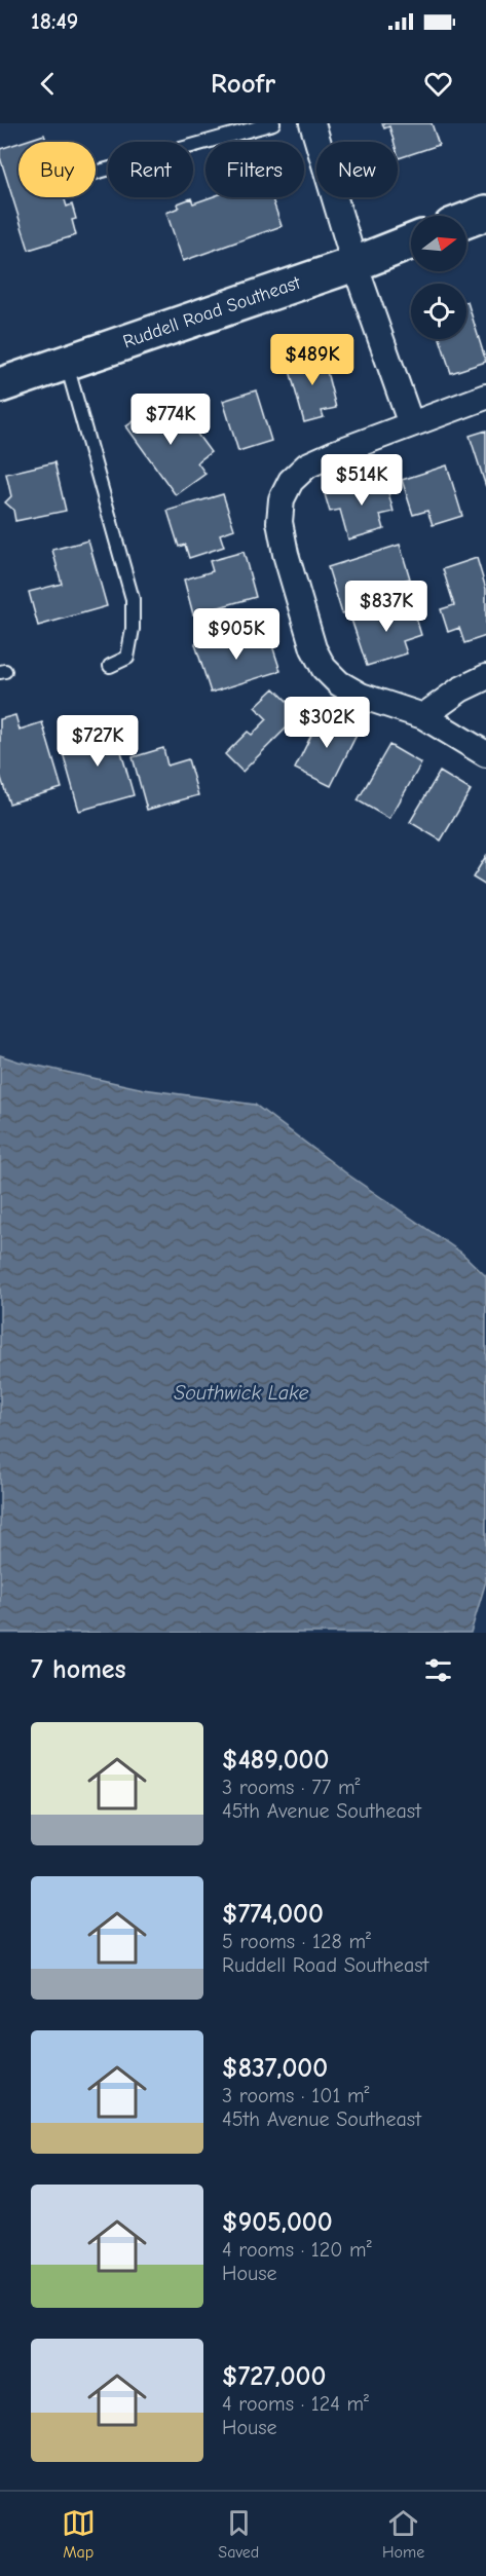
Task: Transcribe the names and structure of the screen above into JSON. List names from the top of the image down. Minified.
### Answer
{"streets":{"main road":["Ruddell Road Southeast"]},"water":["Southwick Lake"],"north":"right","page":{"status":"18:49","header":"Roofr","chip":["Buy","Rent","Filters","New"],"price":["$489K","$774K","$514K","$837K","$905K","$302K","$727K"],"heading":"7 homes","list":[{"name":"$489,000","note":"3 rooms · 77 m² · 45th Avenue Southeast"},{"name":"$774,000","note":"5 rooms · 128 m² · Ruddell Road Southeast"},{"name":"$837,000","note":"3 rooms · 101 m² · 45th Avenue Southeast"},{"name":"$905,000","note":"4 rooms · 120 m² · House"},{"name":"$727,000","note":"4 rooms · 124 m² · House"}],"tabs":["Map","Saved","Home"]}}
